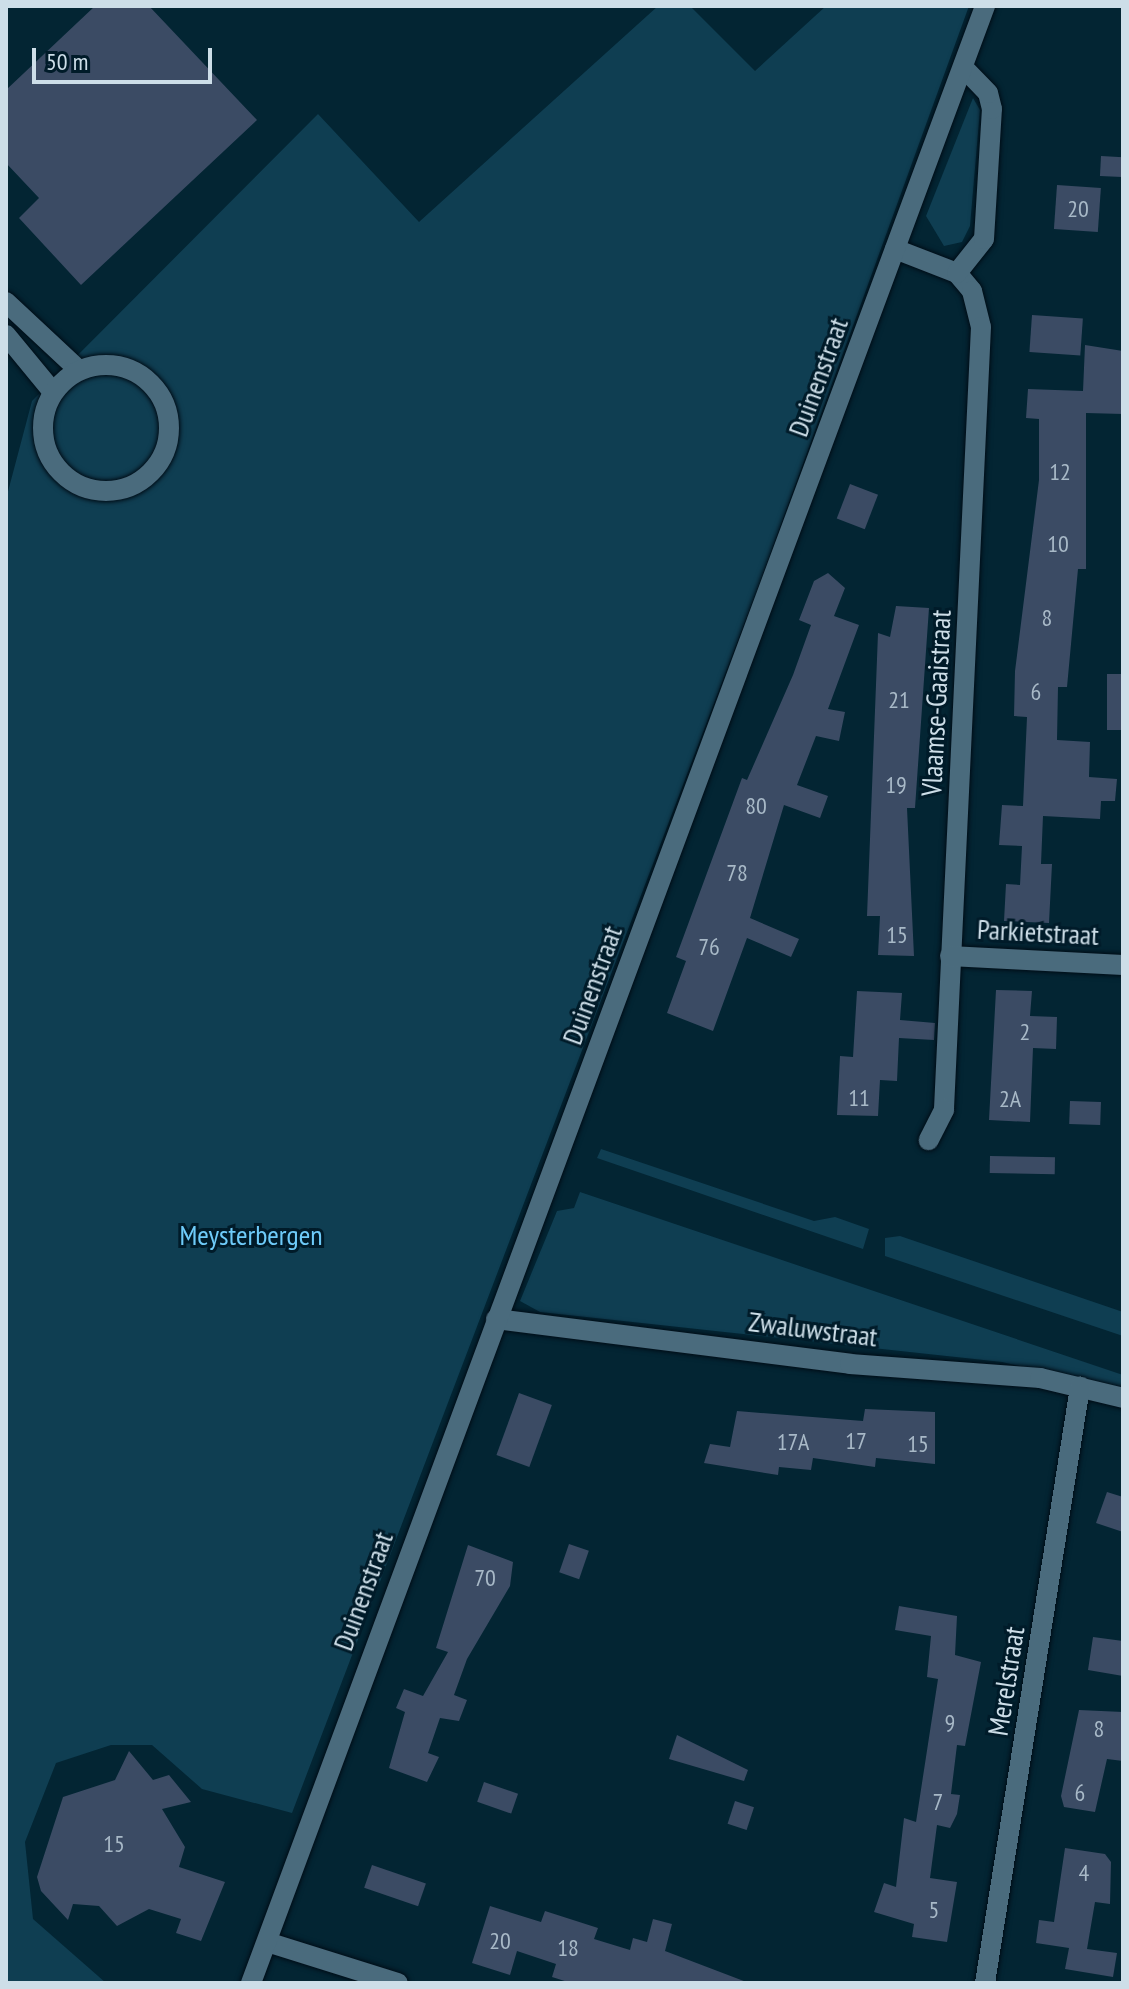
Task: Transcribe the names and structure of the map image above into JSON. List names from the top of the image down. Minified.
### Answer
{"streets":{"street":["Duinenstraat","Vlaamse-Gaaistraat","Parkietstraat","Zwaluwstraat","Merelstraat"]},"crossings":[["Duinenstraat","Zwaluwstraat"],["Vlaamse-Gaaistraat","Parkietstraat"],["Zwaluwstraat","Merelstraat"]],"parks":["Meysterbergen"],"house_numbers":["20","12","10","8","6","21","19","80","78","15","76","2","11","2A","17","17A","15","70","9","8","6","7","15","4","5","20","18"],"scale_bar":"50 m"}
